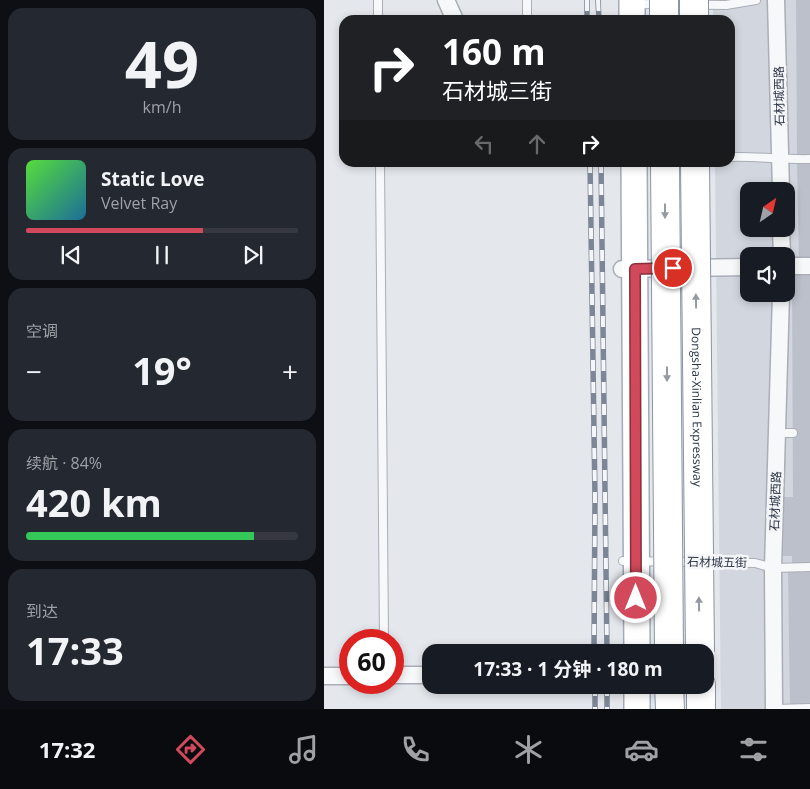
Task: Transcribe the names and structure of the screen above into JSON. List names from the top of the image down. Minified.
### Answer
{"streets":{"highway":["Dongsha-Xinlian Expressway"],"street":["石材城西路"],"lane":["石材城五街"]},"crossings":[["石材城西路","石材城五街"]],"north":"top right","page":{"tile":[["49","km/h"],"空调",["续航 · 84%","420 km"],["到达","17:33"]],"turn":["160 m","石材城三街"],"song":["Static Love","Velvet Ray"],"heat":["−","19°","+"],"limit":"60","trip":"17:33 · 1 分钟 · 180 m","tabs":"17:32"}}
